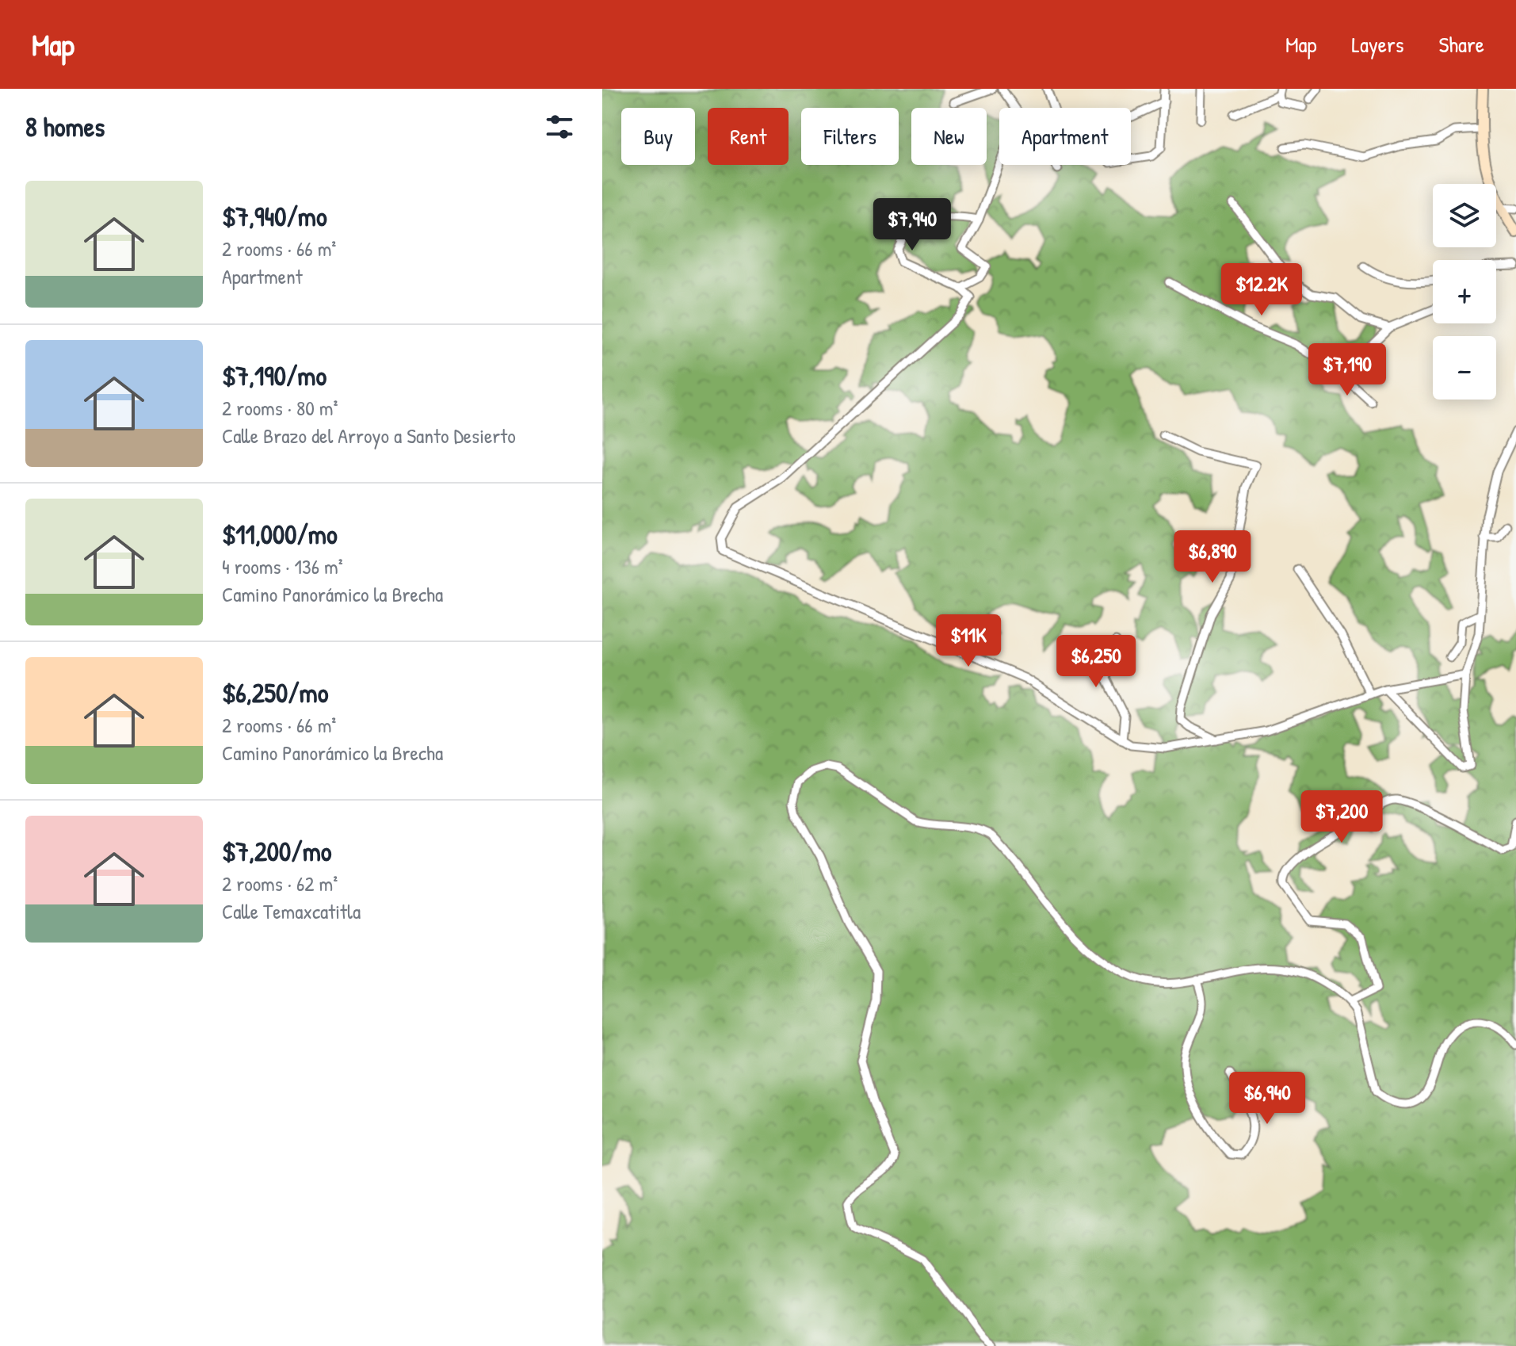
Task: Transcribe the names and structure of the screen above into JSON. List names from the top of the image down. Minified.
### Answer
{"page":{"header":"Map","nav":["Map","Layers","Share"],"heading":"8 homes","chip":["Buy","Rent","Filters","New","Apartment"],"list":[{"name":"$7,940/mo","note":"2 rooms · 66 m² · Apartment"},{"name":"$7,190/mo","note":"2 rooms · 80 m² · Calle Brazo del Arroyo a Santo Desierto"},{"name":"$11,000/mo","note":"4 rooms · 136 m² · Camino Panorámico la Brecha"},{"name":"$6,250/mo","note":"2 rooms · 66 m² · Camino Panorámico la Brecha"},{"name":"$7,200/mo","note":"2 rooms · 62 m² · Calle Temaxcatitla"}],"map_buttons":["+","−"],"price":["$7,940","$12.2K","$7,190","$6,890","$11K","$6,250","$7,200","$6,940"]}}
